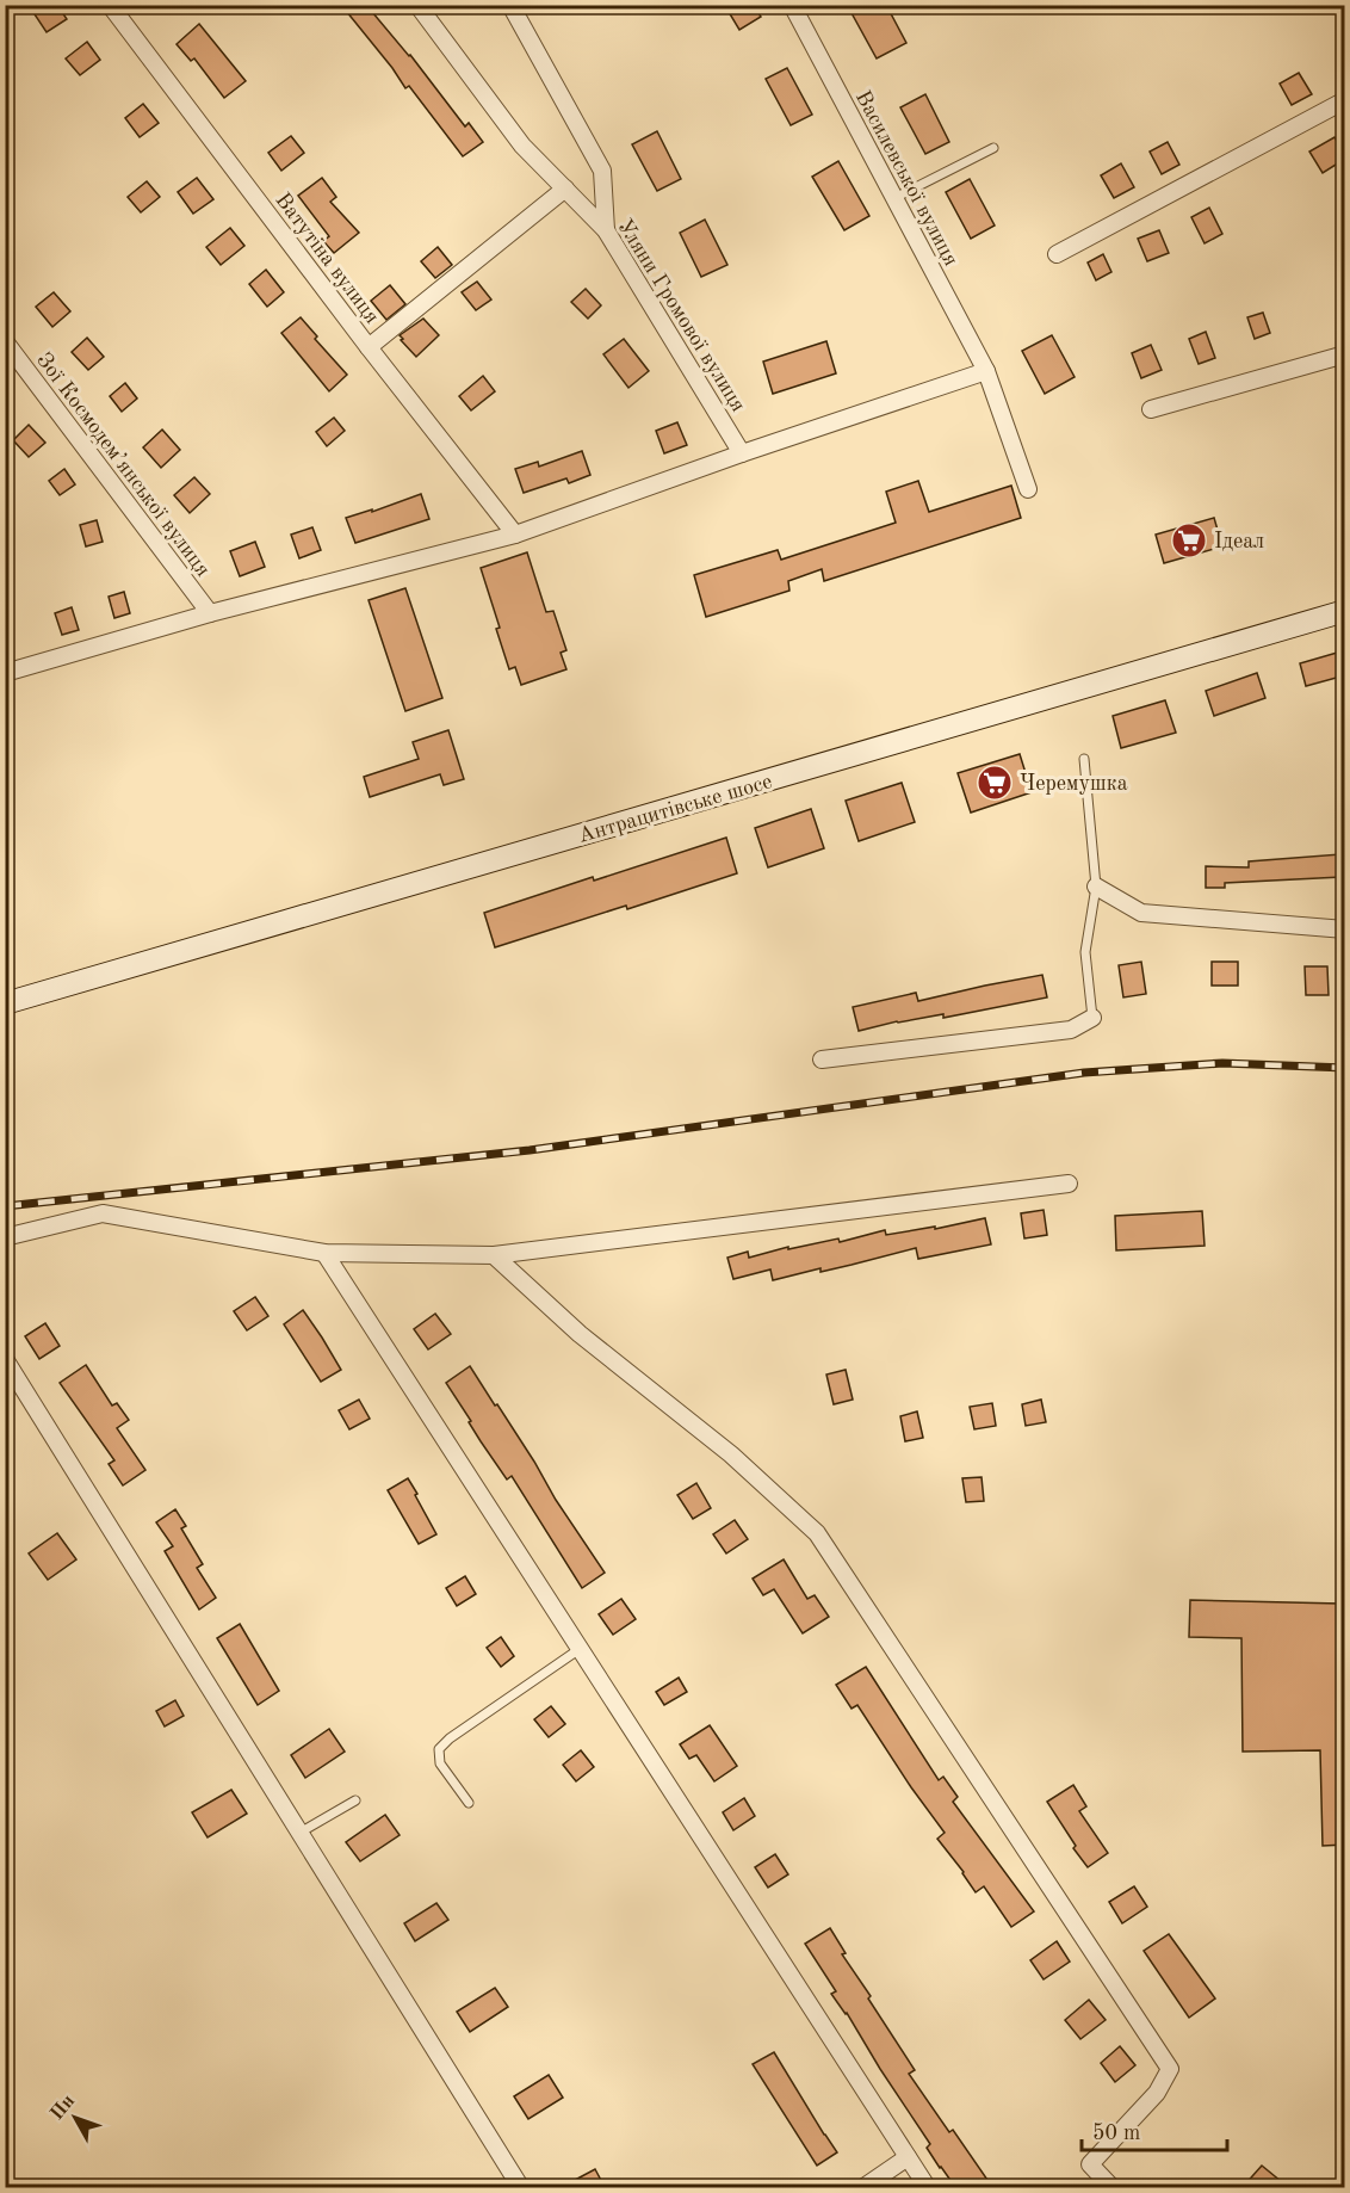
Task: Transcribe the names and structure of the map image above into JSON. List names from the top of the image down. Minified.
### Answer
{"streets":{"main road":["Антрацитівське шосе"],"street":["Василевської вулиця","Ватутіна вулиця","Уляни Громової вулиця","Зої Космодем’янської вулиця"]},"places":{"supermarket":["Ідеал","Черемушка"]},"scale_bar":"50 m","north":"top left"}
